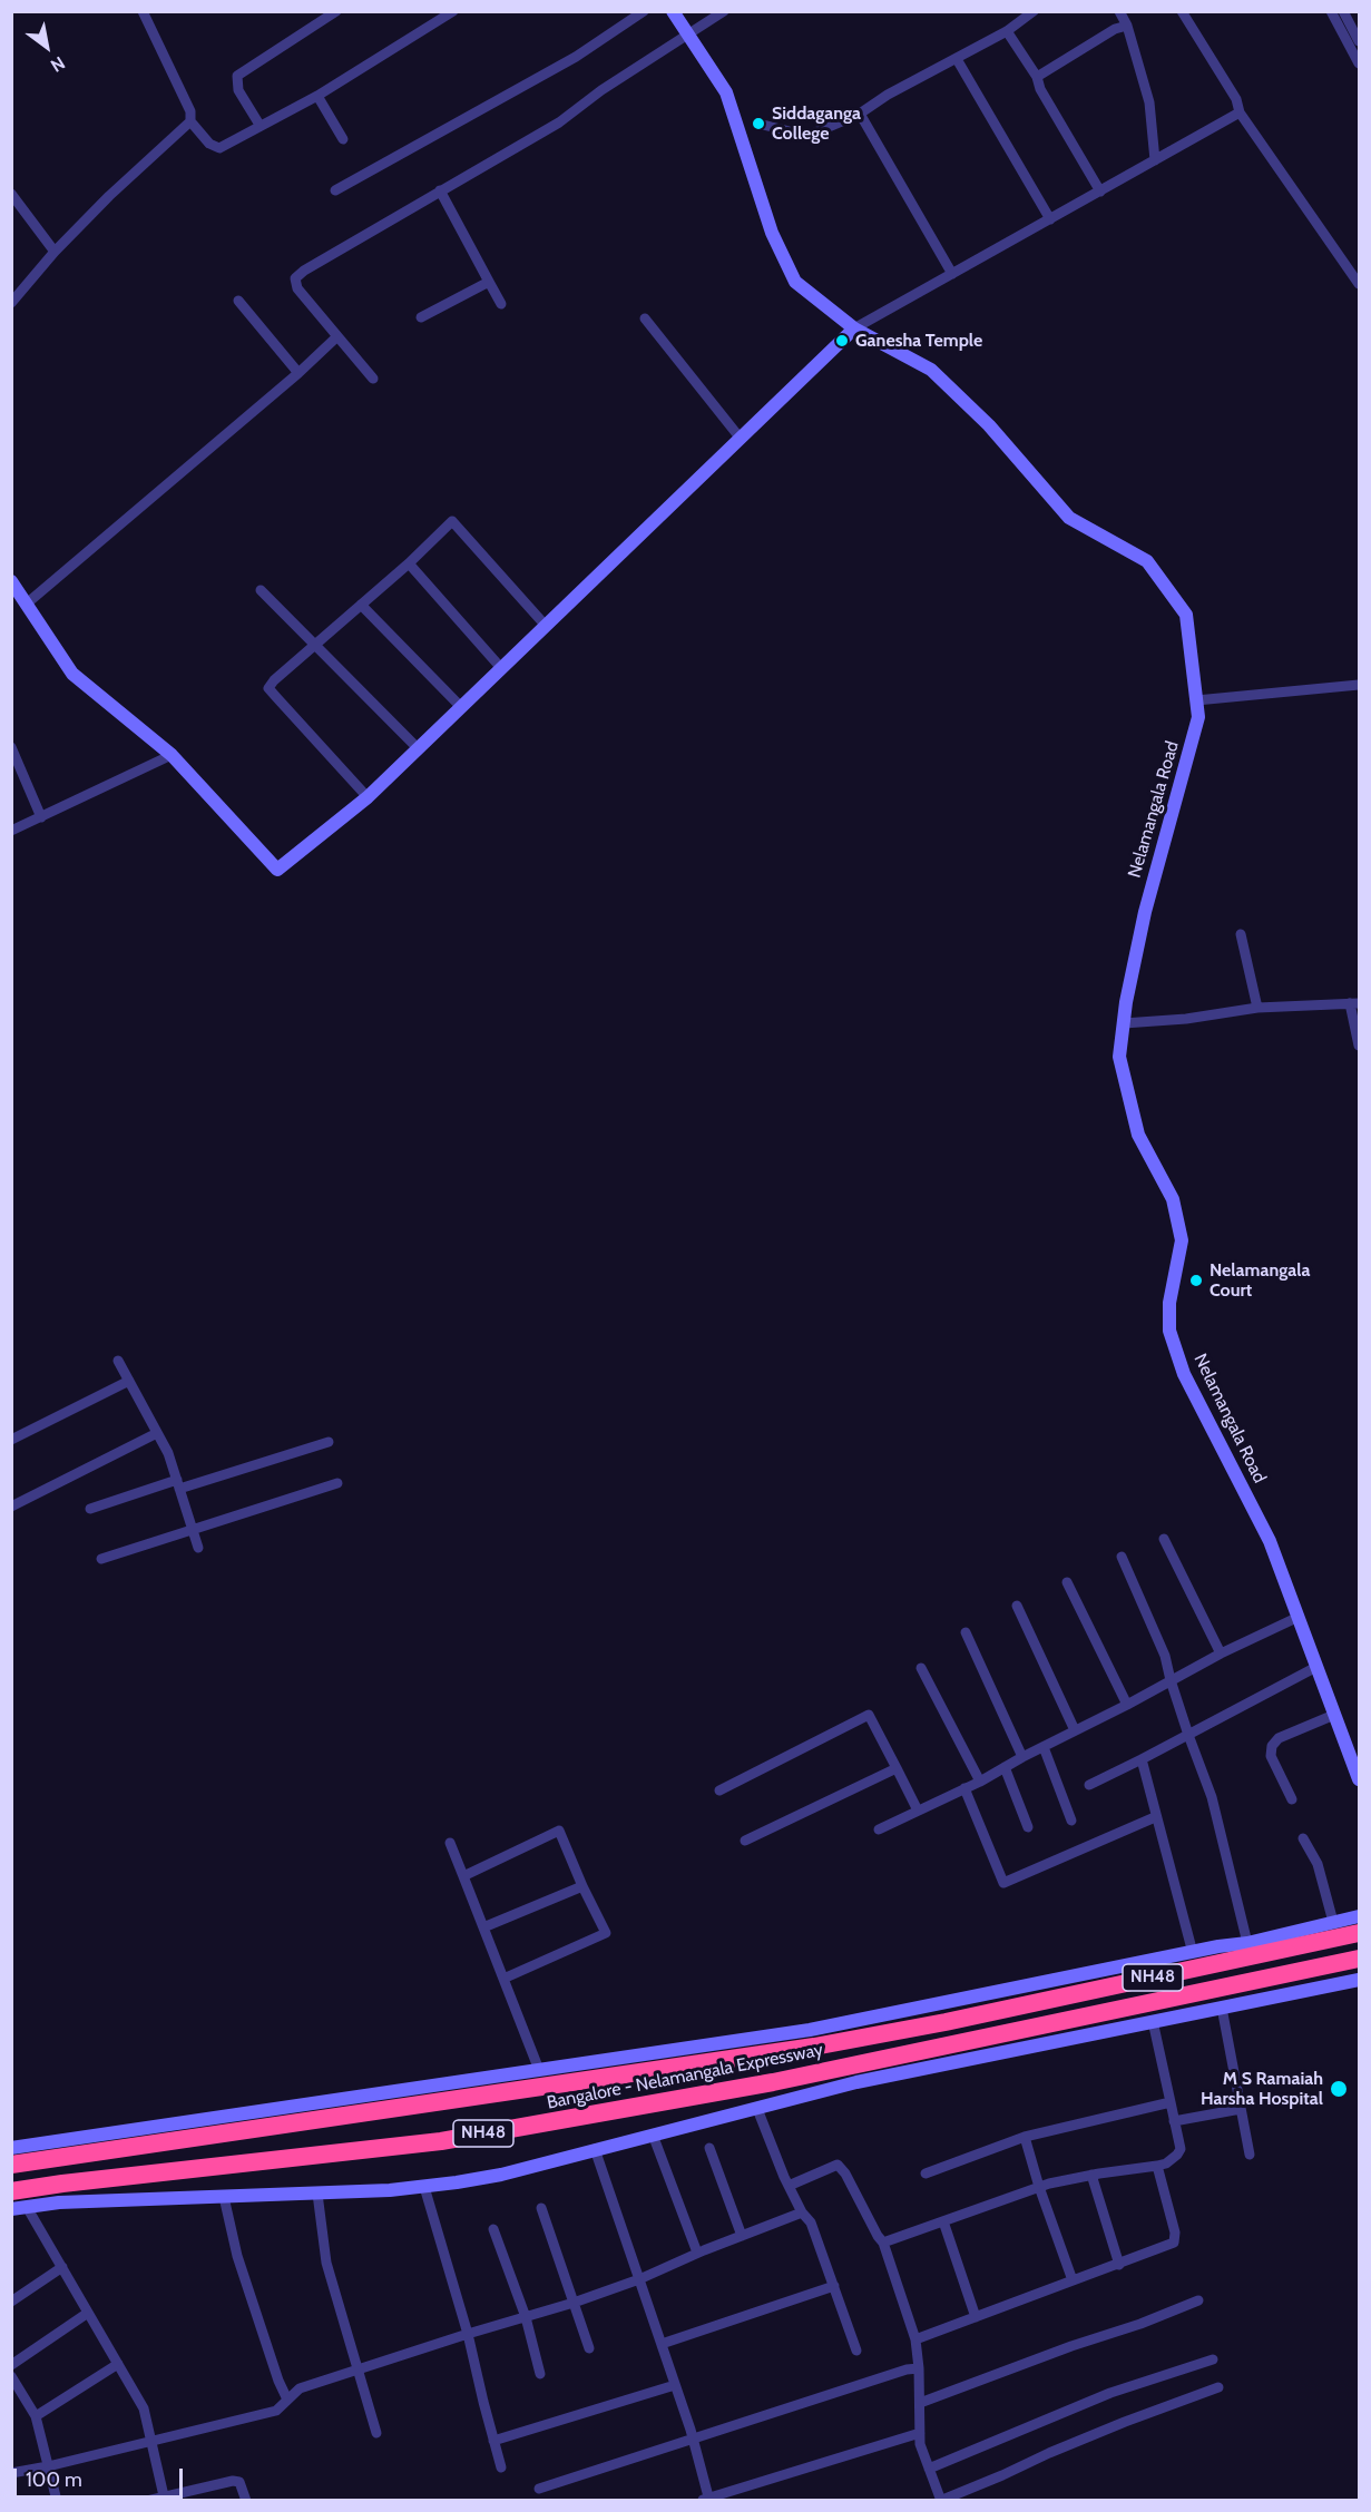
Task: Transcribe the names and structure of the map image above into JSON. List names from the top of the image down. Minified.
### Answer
{"streets":{"highway":["NH48","Bangalore - Nelamangala Expressway"],"street":["Nelamangala Road"]},"places":["Siddaganga College","Ganesha Temple","Nelamangala Court","M S Ramaiah Harsha Hospital"],"scale_bar":"100 m","north":"bottom right"}
